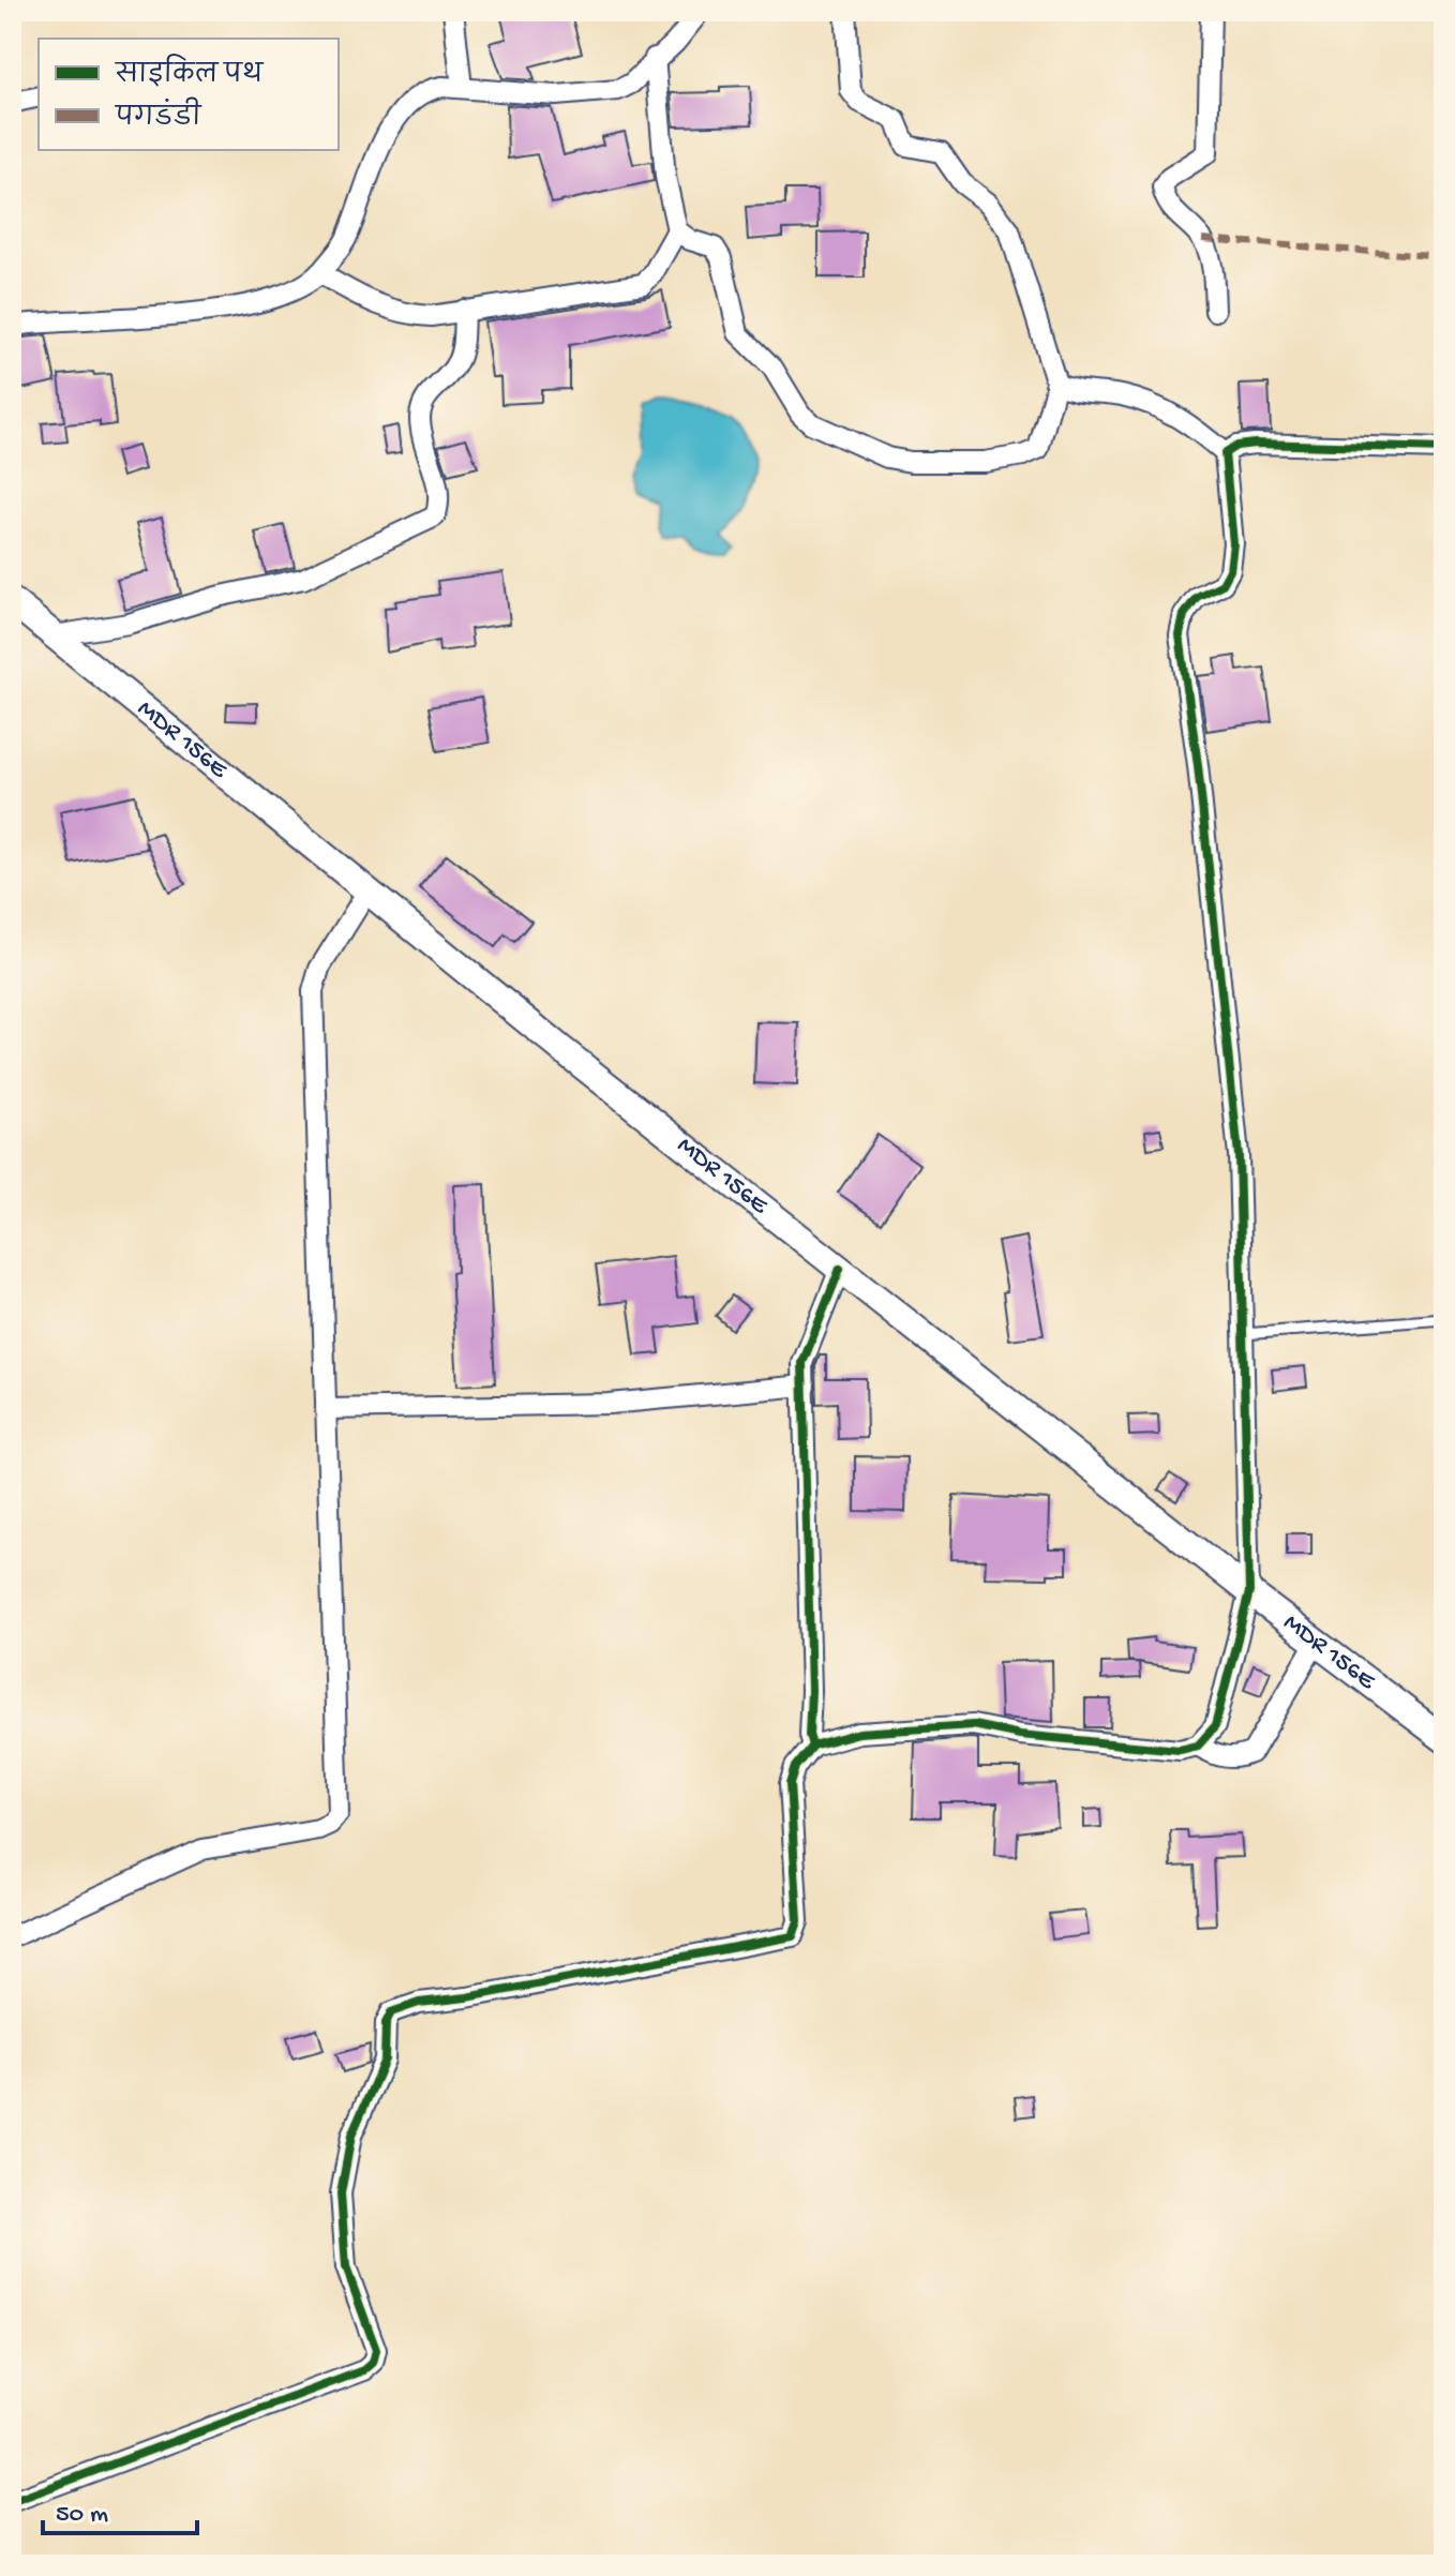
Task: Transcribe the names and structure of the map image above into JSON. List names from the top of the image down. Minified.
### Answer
{"streets":{"main road":["MDR 156E"]},"legend":["साइकिल पथ","पगडंडी"],"scale_bar":"50 m"}
